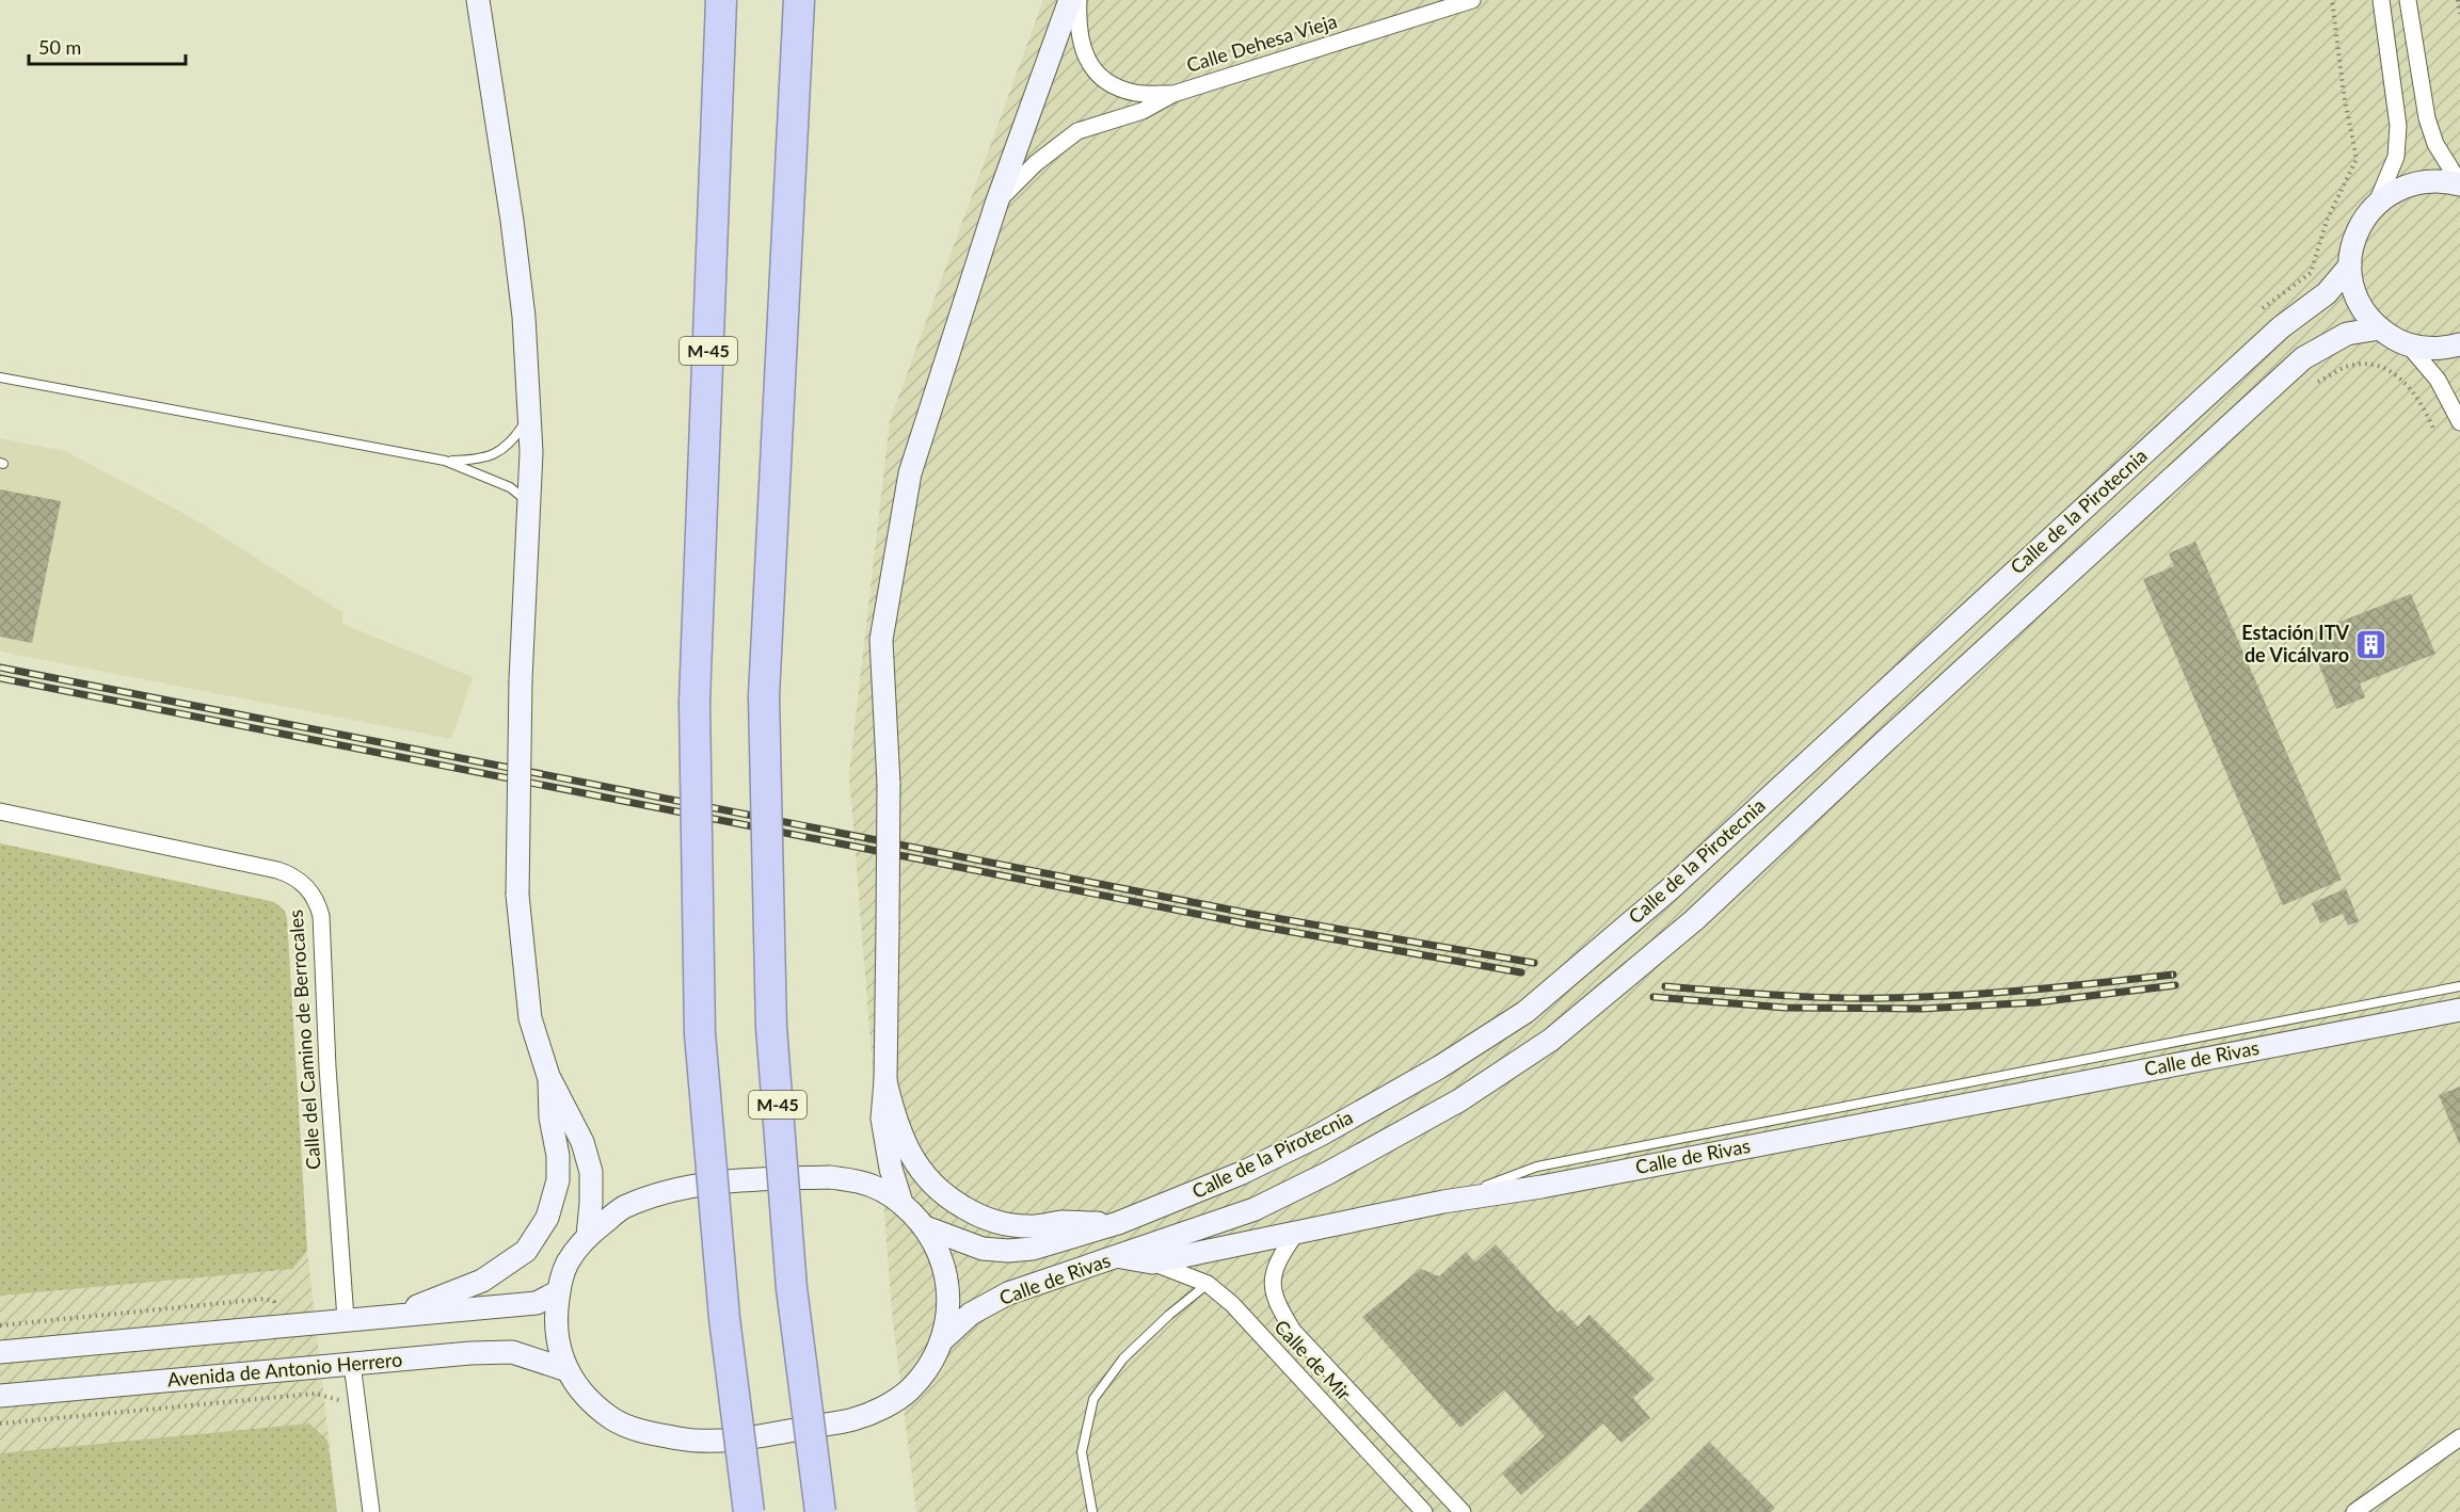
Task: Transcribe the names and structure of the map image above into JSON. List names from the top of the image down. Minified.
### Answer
{"streets":{"highway":["M-45"],"main road":["Calle de la Pirotecnia","Calle de Rivas","Avenida de Antonio Herrero"],"street":["Calle Dehesa Vieja","Calle del Camino de Berrocales","Calle de Mir"]},"crossings":[["Calle de la Pirotecnia","Calle de Rivas"],["Calle de Rivas","Calle de Mir"]],"places":{"building":["Estación ITV de Vicálvaro"]},"scale_bar":"50 m"}
